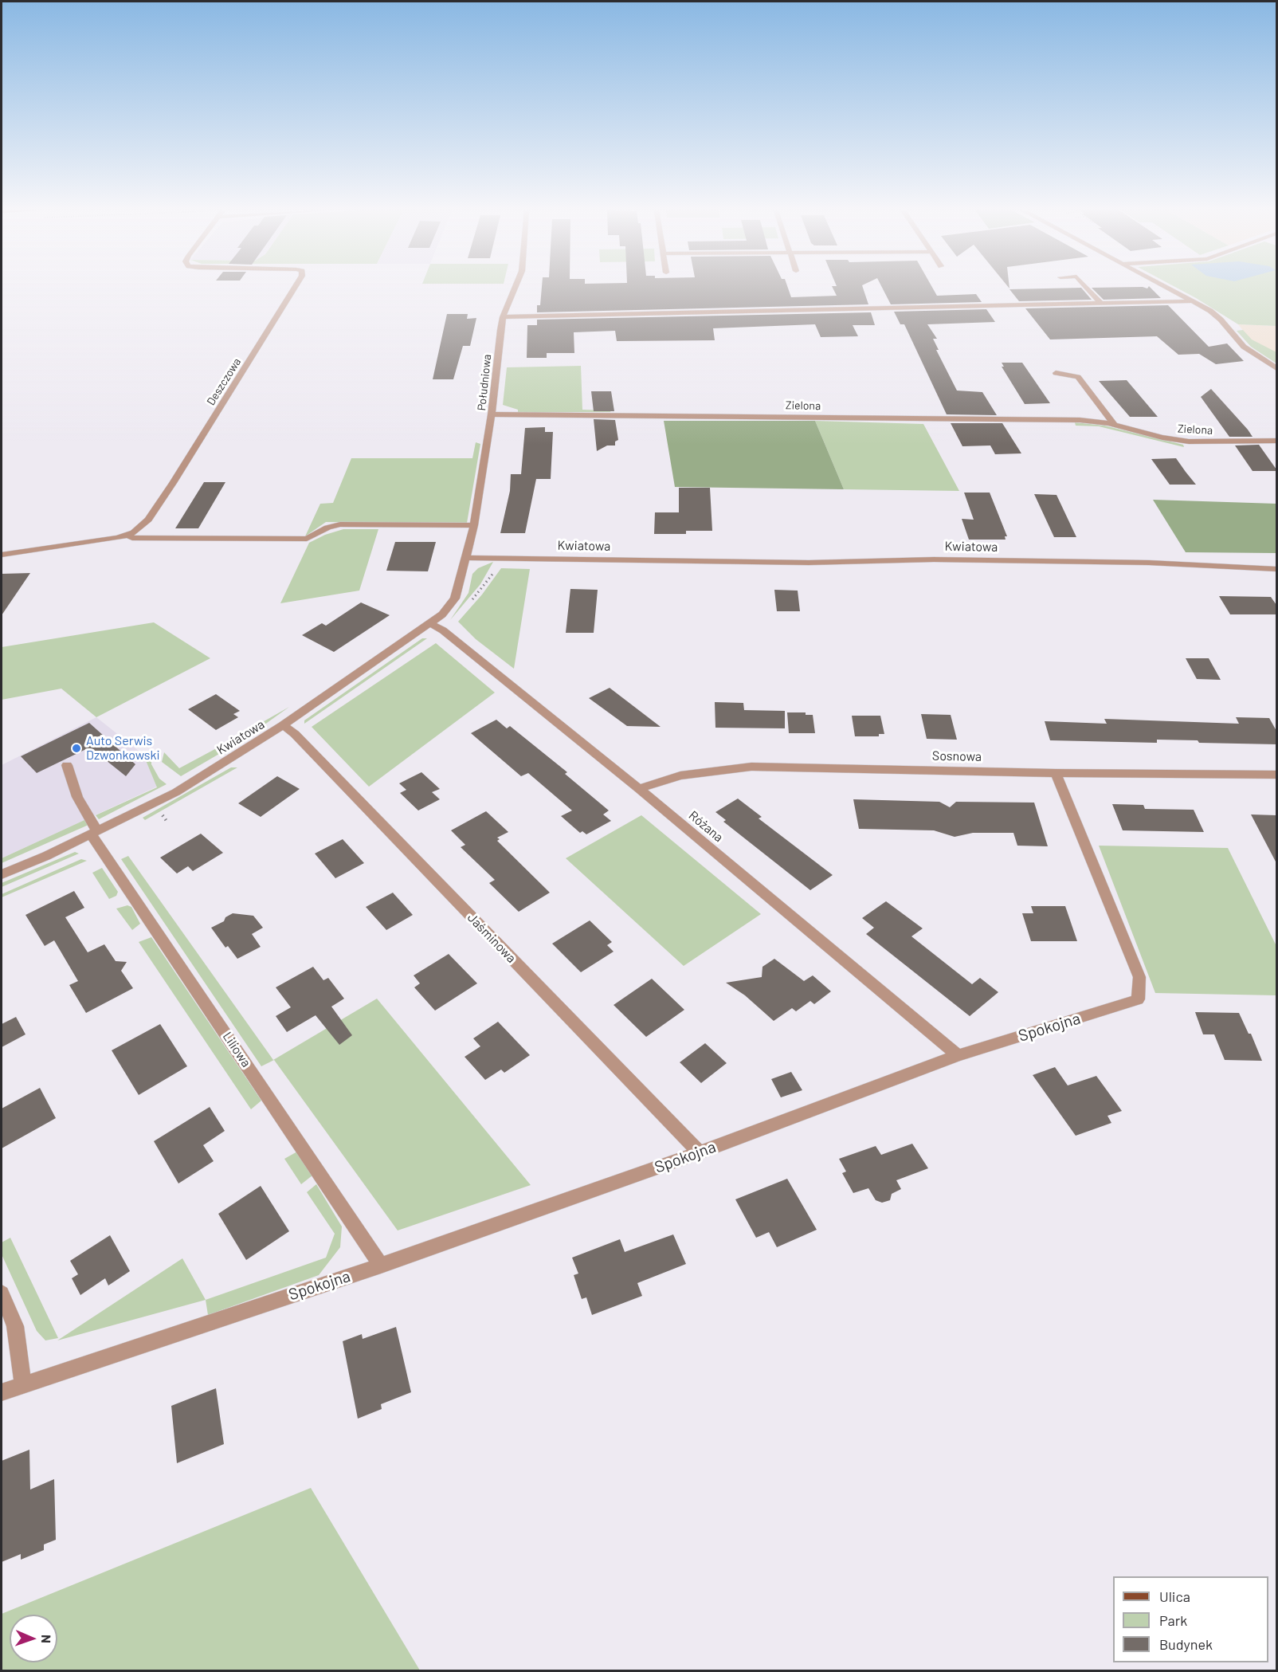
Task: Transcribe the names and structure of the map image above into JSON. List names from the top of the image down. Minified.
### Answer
{"streets":{"street":["Deszczowa","Południowa","Zielona","Kwiatowa","Sosnowa","Różana","Jaśminowa","Spokojna","Liliowa"]},"crossings":[["Południowa","Zielona"],["Południowa","Kwiatowa"],["Kwiatowa","Różana"],["Kwiatowa","Jaśminowa"],["Kwiatowa","Liliowa"],["Sosnowa","Różana"],["Sosnowa","Spokojna"],["Różana","Spokojna"],["Jaśminowa","Spokojna"],["Spokojna","Liliowa"]],"places":["Auto Serwis Dzwonkowski"],"legend":["Ulica","Park","Budynek"],"north":"right"}
